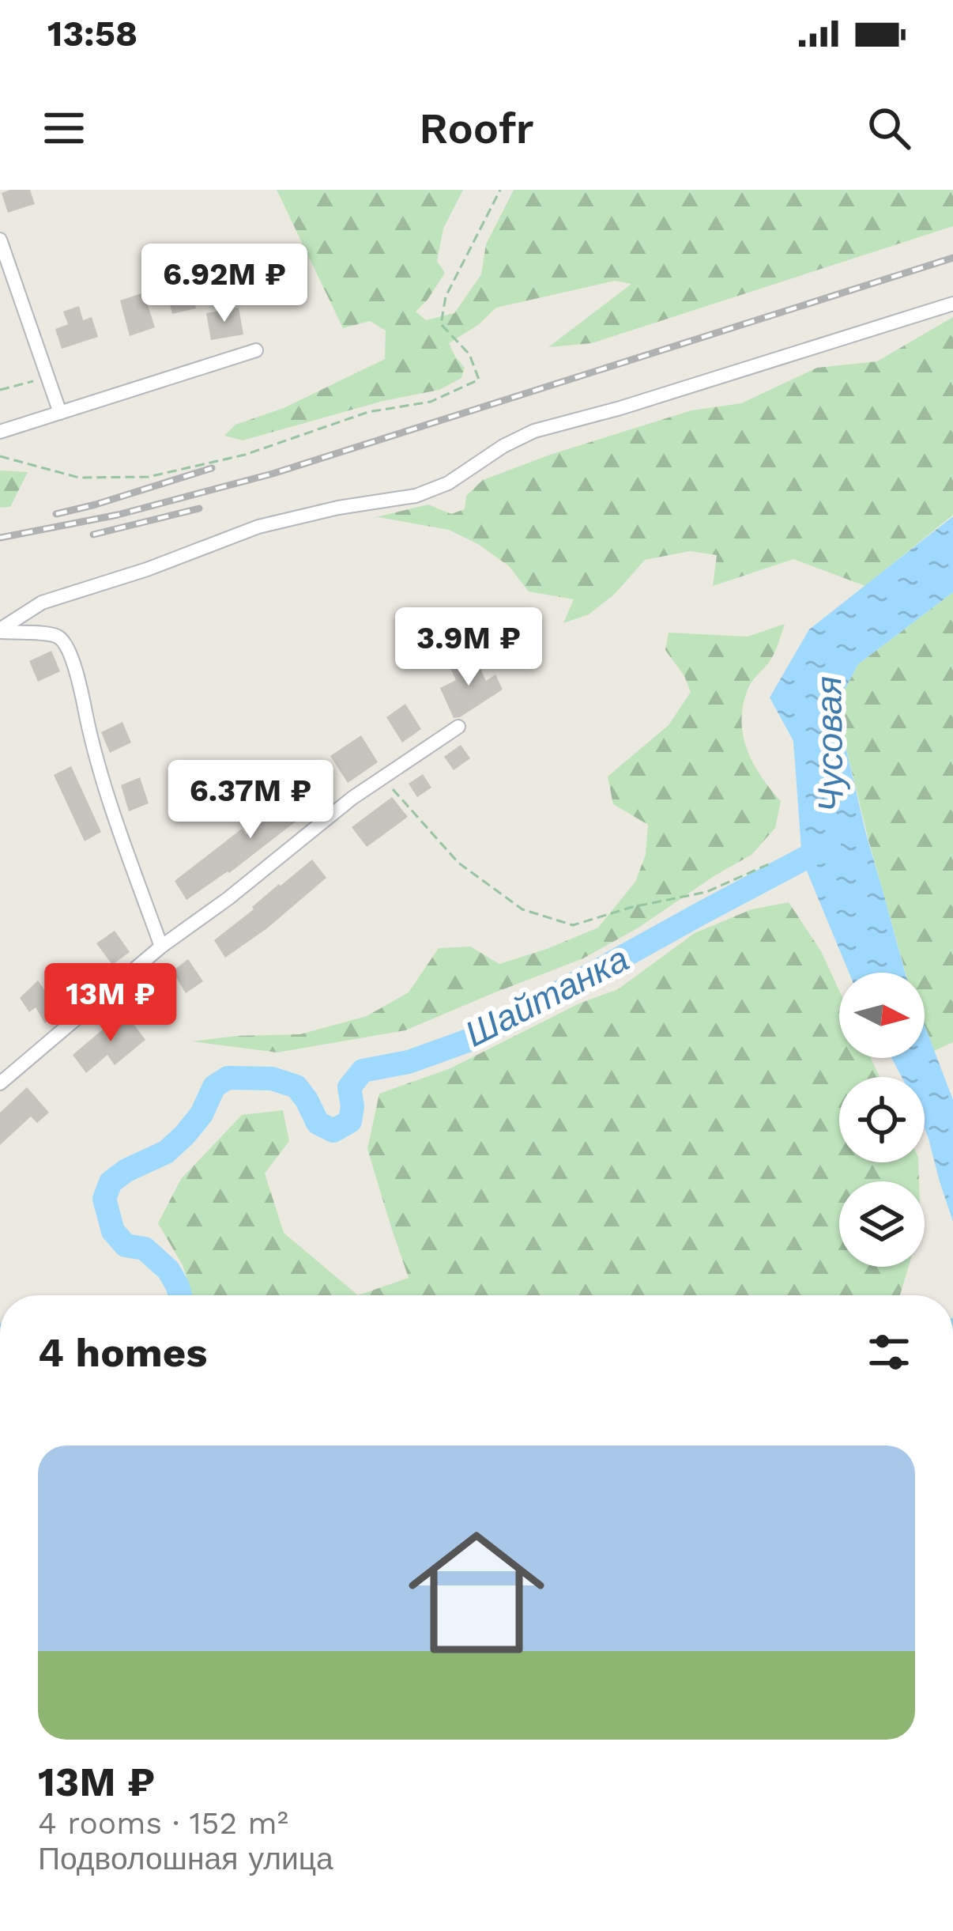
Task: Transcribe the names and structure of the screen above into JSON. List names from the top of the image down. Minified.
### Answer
{"water":["Чусовая","Шайтанка"],"north":"right","page":{"status":"13:58","header":"Roofr","price":["6.92M ₽","3.9M ₽","6.37M ₽","13M ₽"],"heading":"4 homes","list":[{"name":"13M ₽","note":"4 rooms · 152 m² · Подволошная улица"}]}}
